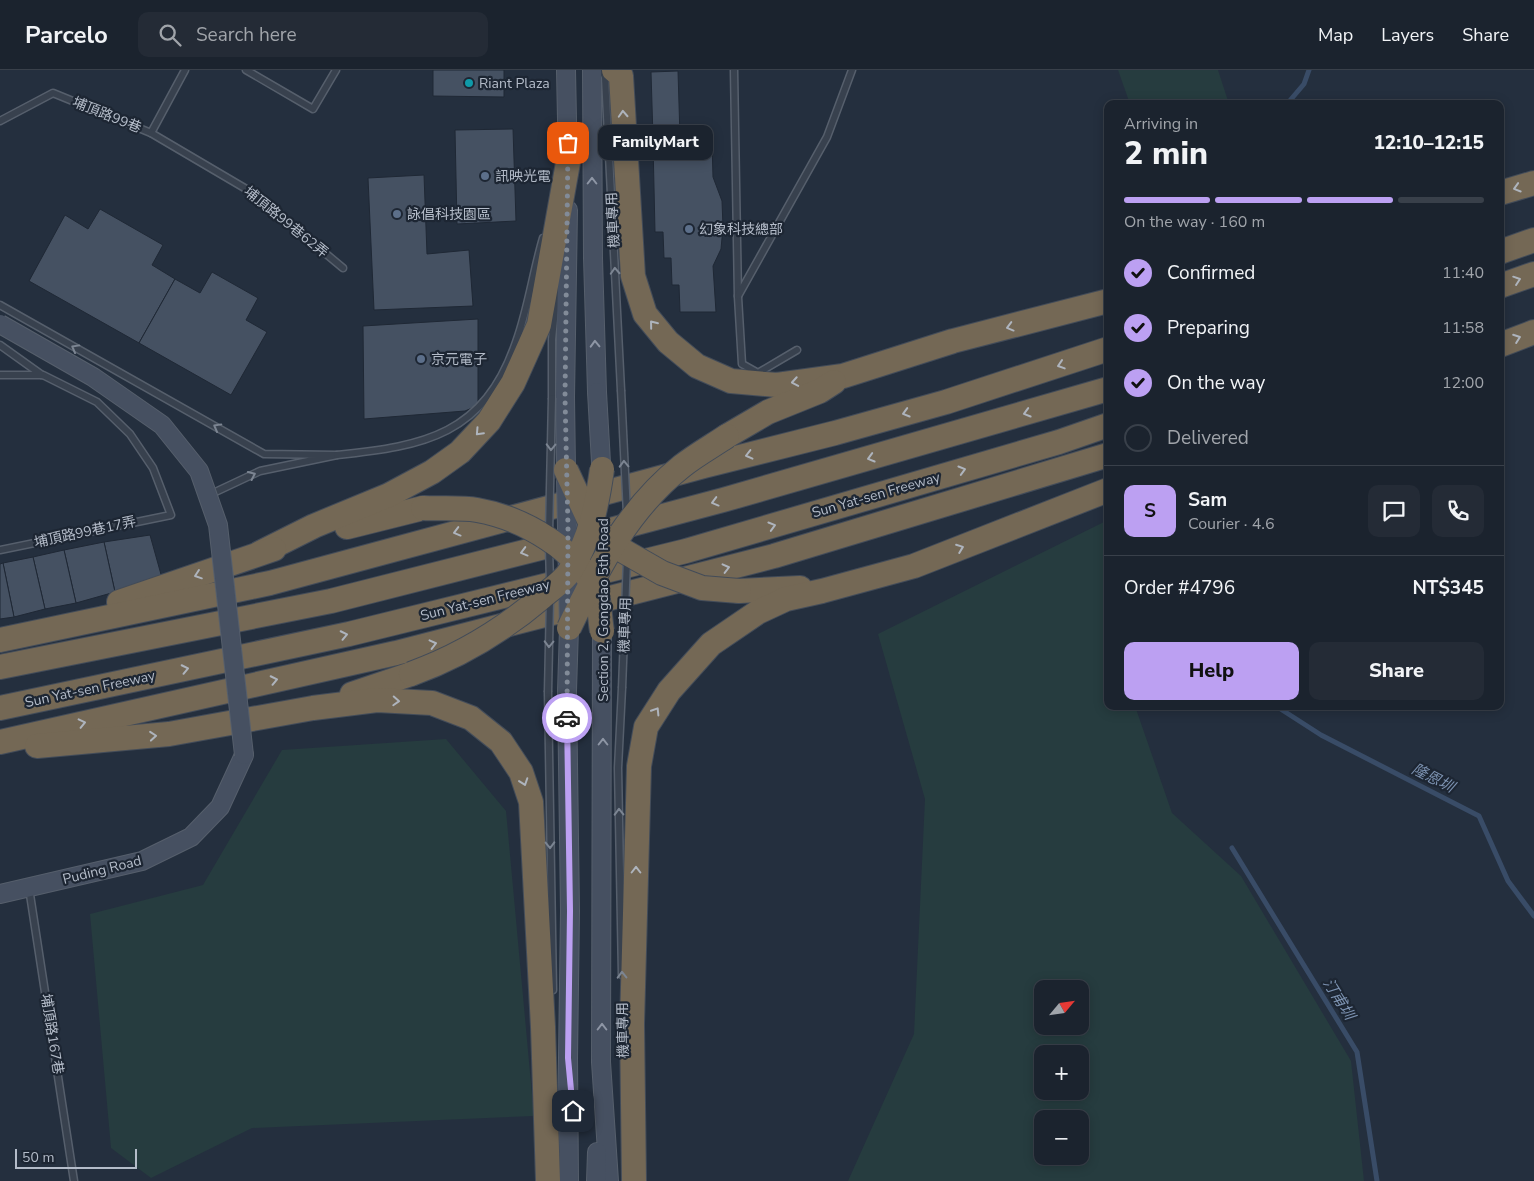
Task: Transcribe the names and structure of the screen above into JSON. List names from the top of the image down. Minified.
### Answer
{"streets":{"highway":["Sun Yat-sen Freeway"],"street":["Section 2, Gongdao 5th Road","Puding Road"],"lane":["埔頂路99巷","機車專用","埔頂路99巷62弄","埔頂路99巷17弄","埔頂路167巷"]},"crossings":[["埔頂路99巷","埔頂路99巷62弄"],["機車專用","Section 2, Gongdao 5th Road"],["Puding Road","埔頂路167巷"]],"one_way":["機車專用"],"water":["隆恩圳","汀甫圳"],"places":["Riant Plaza","FamilyMart","訊映光電","詠倡科技園區","幻象科技總部","京元電子"],"scale_bar":"50 m","north":"top right","page":{"header":"Parcelo","search":"Search here","nav":["Map","Layers","Share"],"heading":["2 min","Arriving in","12:10–12:15"],"panel":["Sam","Courier · 4.6","Order #4796","NT$345"],"bubble":"FamilyMart","bar":"On the way · 160 m","list":[["Confirmed","11:40"],["Preparing","11:58"],["On the way","12:00"],"Delivered"],"round":"S","buttons":["Help","Share"],"map_buttons":["+","−"],"scale":"50 m"}}
